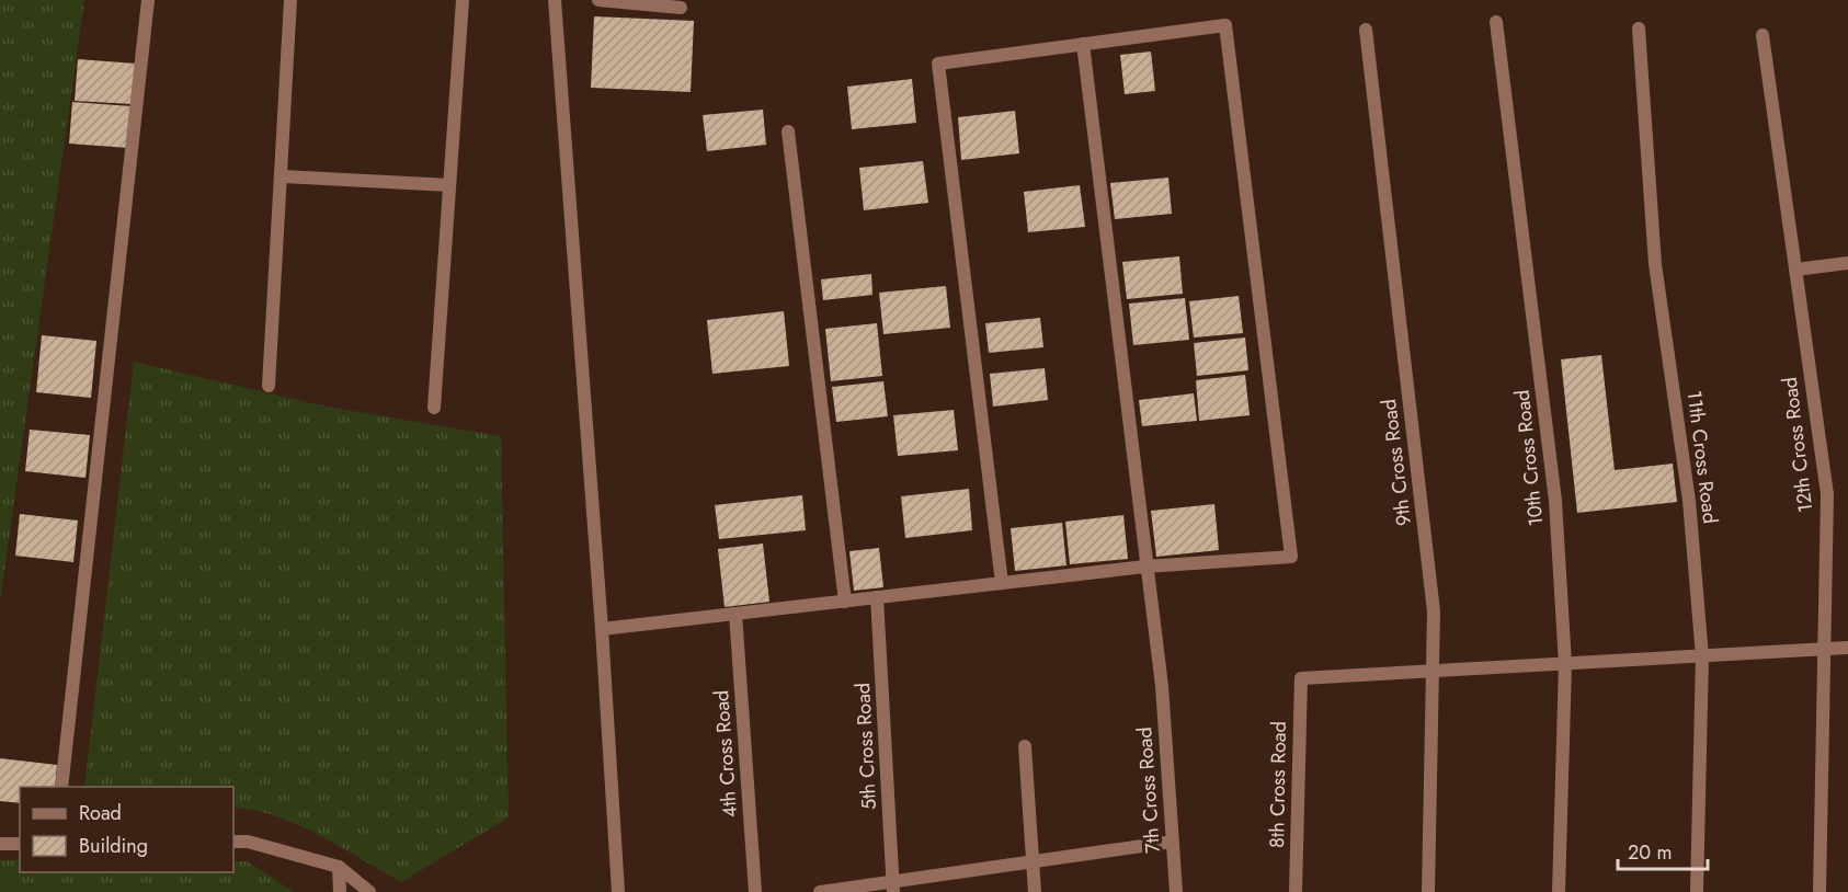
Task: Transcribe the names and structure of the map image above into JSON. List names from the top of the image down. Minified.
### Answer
{"streets":{"street":["12th Cross Road","11th Cross Road","10th Cross Road","9th Cross Road","5th Cross Road","4th Cross Road","8th Cross Road","7th Cross Road"]},"crossings":[["9th Cross Road","8th Cross Road"]],"legend":["Road","Building"],"scale_bar":"20 m"}
